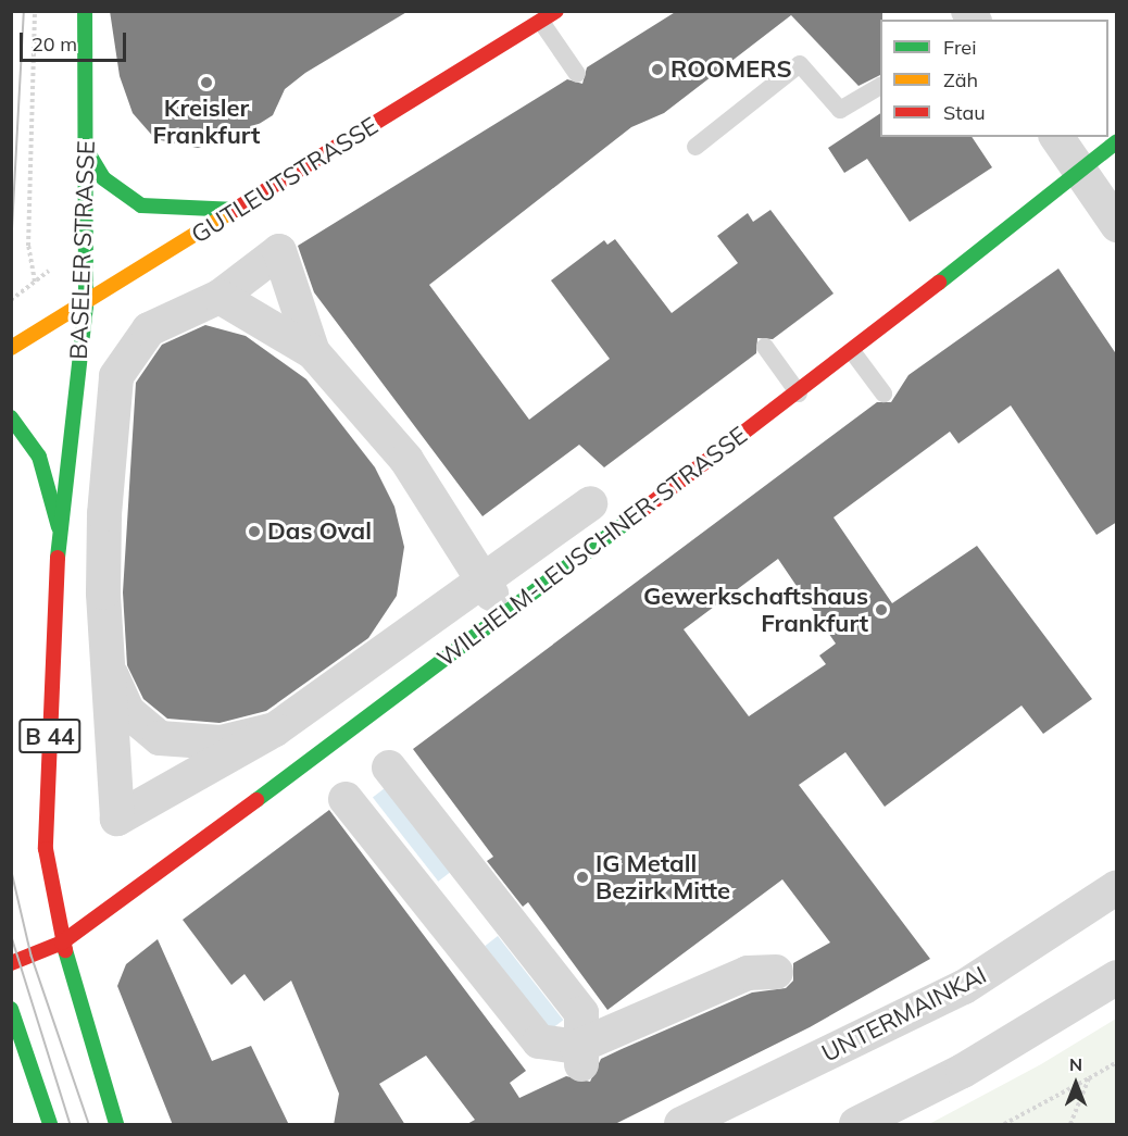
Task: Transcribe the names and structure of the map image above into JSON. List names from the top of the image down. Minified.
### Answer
{"streets":{"main road":["GUTLEUTSTRASSE","BASELER STRASSE","WILHELM-LEUSCHNER-STRASSE","B 44"],"street":["UNTERMAINKAI"]},"crossings":[["GUTLEUTSTRASSE","BASELER STRASSE"],["BASELER STRASSE","WILHELM-LEUSCHNER-STRASSE"],["BASELER STRASSE","B 44"],["WILHELM-LEUSCHNER-STRASSE","B 44"]],"places":["ROOMERS","Kreisler Frankfurt","Das Oval","Gewerkschaftshaus Frankfurt","IG Metall Bezirk Mitte"],"legend":["Frei","Zäh","Stau"],"scale_bar":"20 m","north":"top"}
